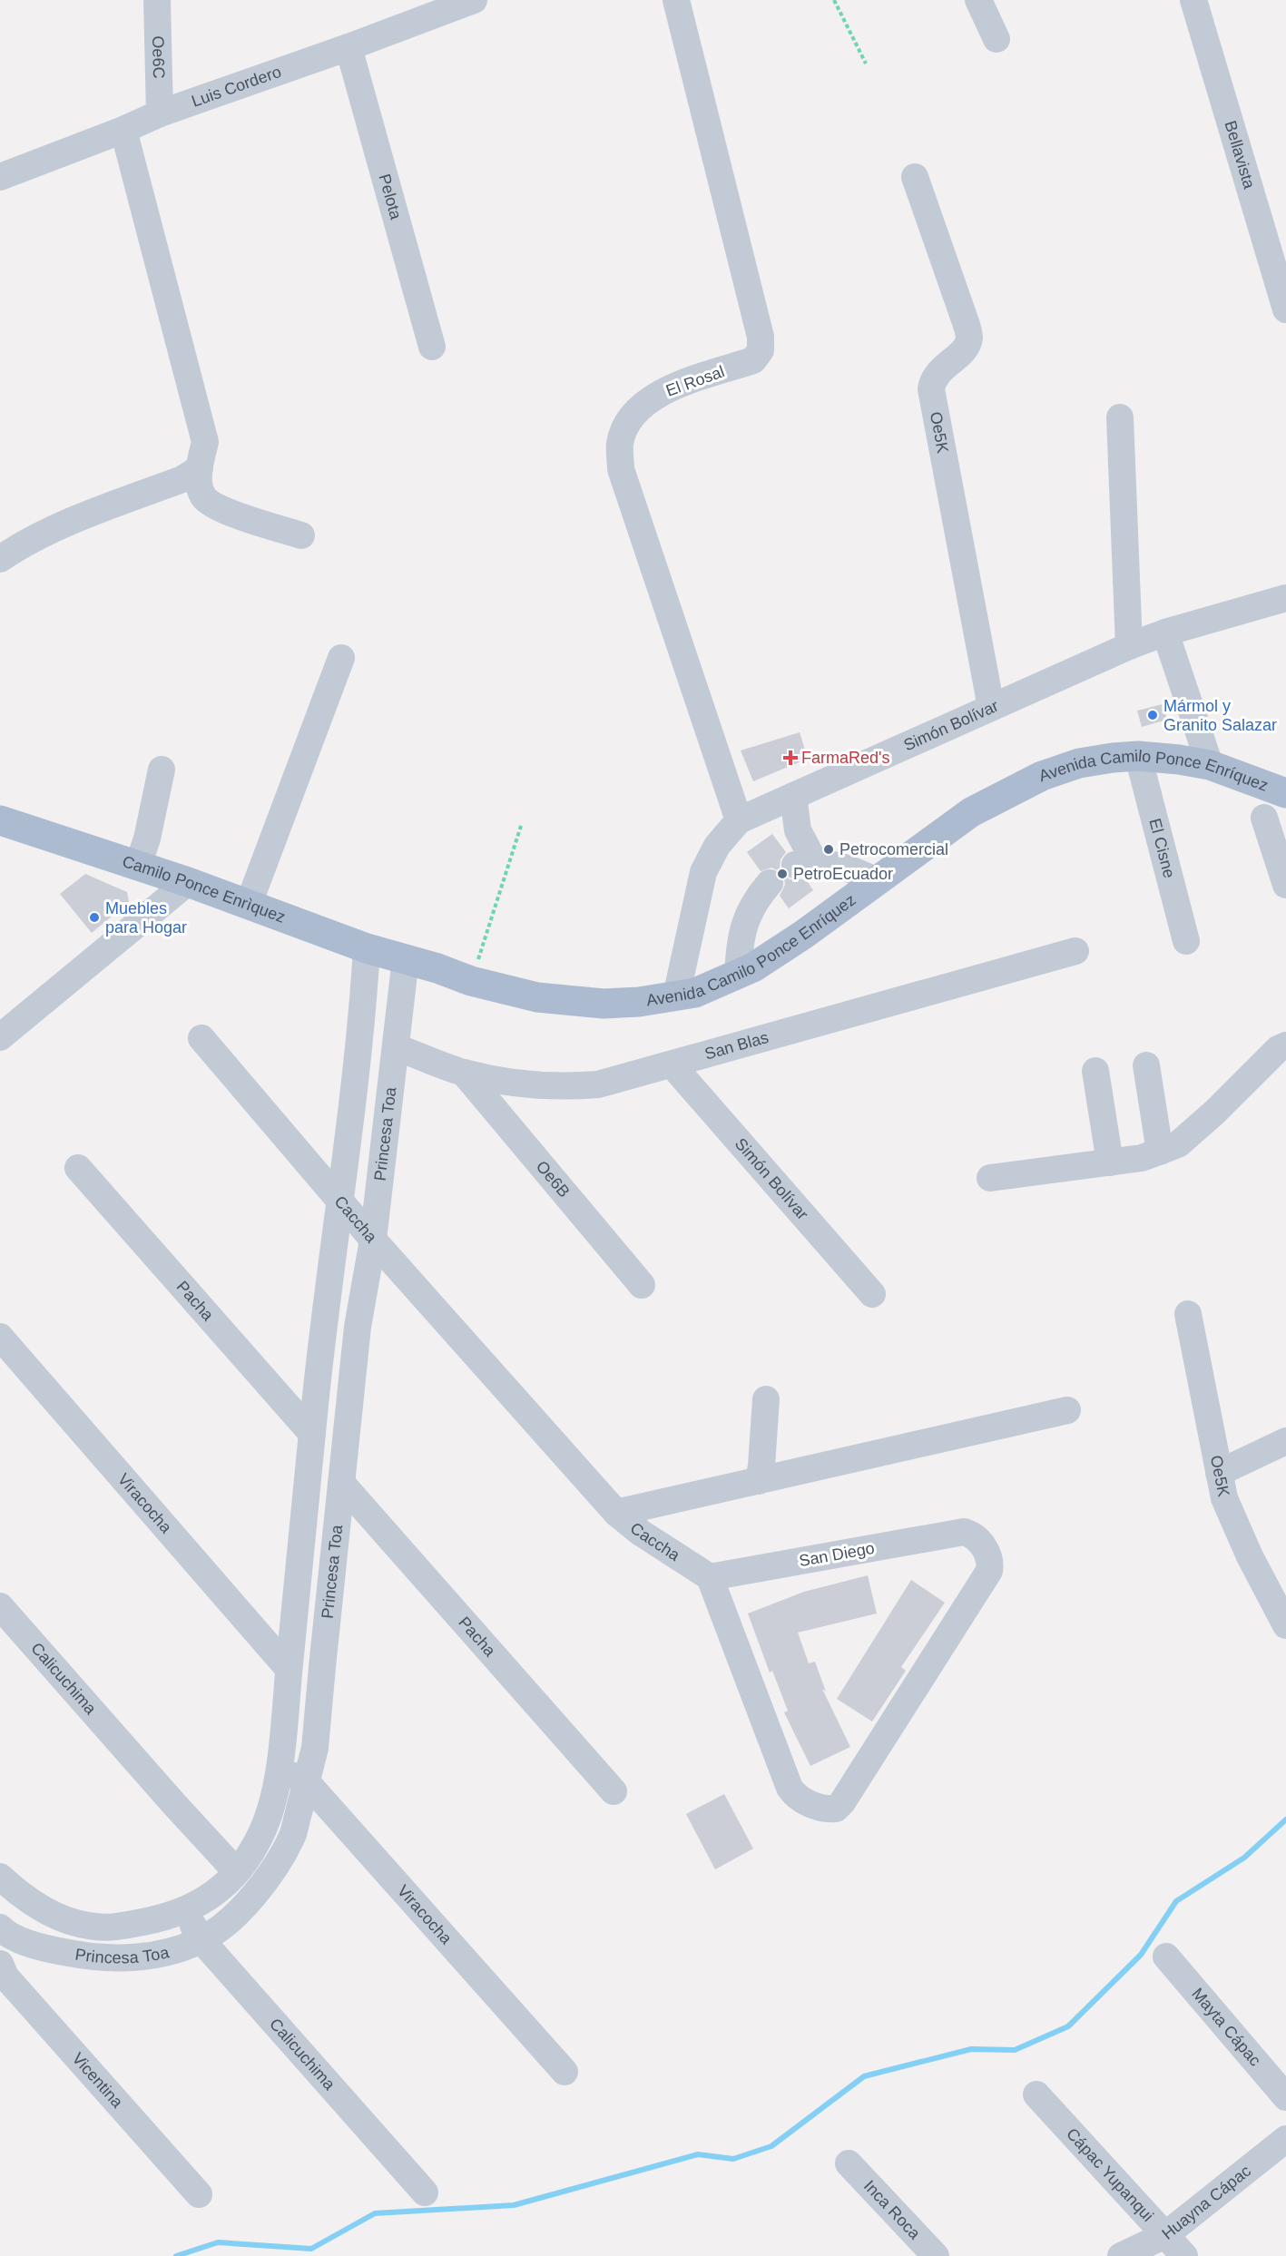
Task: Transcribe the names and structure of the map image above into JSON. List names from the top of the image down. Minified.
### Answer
{"streets":{"main road":["Avenida Camilo Ponce Enríquez","Camilo Ponce Enrìquez"],"street":["Oe6C","Luis Cordero","Bellavista","Pelota","El Rosal","Oe5K","Simón Bolívar","El Cisne","San Blas","Princesa Toa","Oe6B","Caccha","Pacha","Viracocha","San Diego","Calicuchima","Mayta Cápac","Vicentina","Cápac Yupanqui","Huayna Cápac","Inca Roca"]},"crossings":[["Oe6C","Luis Cordero"],["Luis Cordero","Pelota"],["El Rosal","Simón Bolívar"],["Oe5K","Simón Bolívar"],["Simón Bolívar","Avenida Camilo Ponce Enríquez"],["Simón Bolívar","San Blas"],["Avenida Camilo Ponce Enríquez","El Cisne"],["Avenida Camilo Ponce Enríquez","Camilo Ponce Enrìquez"],["Avenida Camilo Ponce Enríquez","Princesa Toa"],["Camilo Ponce Enrìquez","Princesa Toa"],["San Blas","Princesa Toa"],["San Blas","Oe6B"],["Princesa Toa","Caccha"],["Princesa Toa","Pacha"],["Princesa Toa","Viracocha"],["Princesa Toa","Calicuchima"],["Caccha","San Diego"],["Cápac Yupanqui","Huayna Cápac"]],"places":{"other":["Mármol y Granito Salazar","Petrocomercial","PetroEcuador","Muebles para Hogar"],"health":["FarmaRed's"]}}
